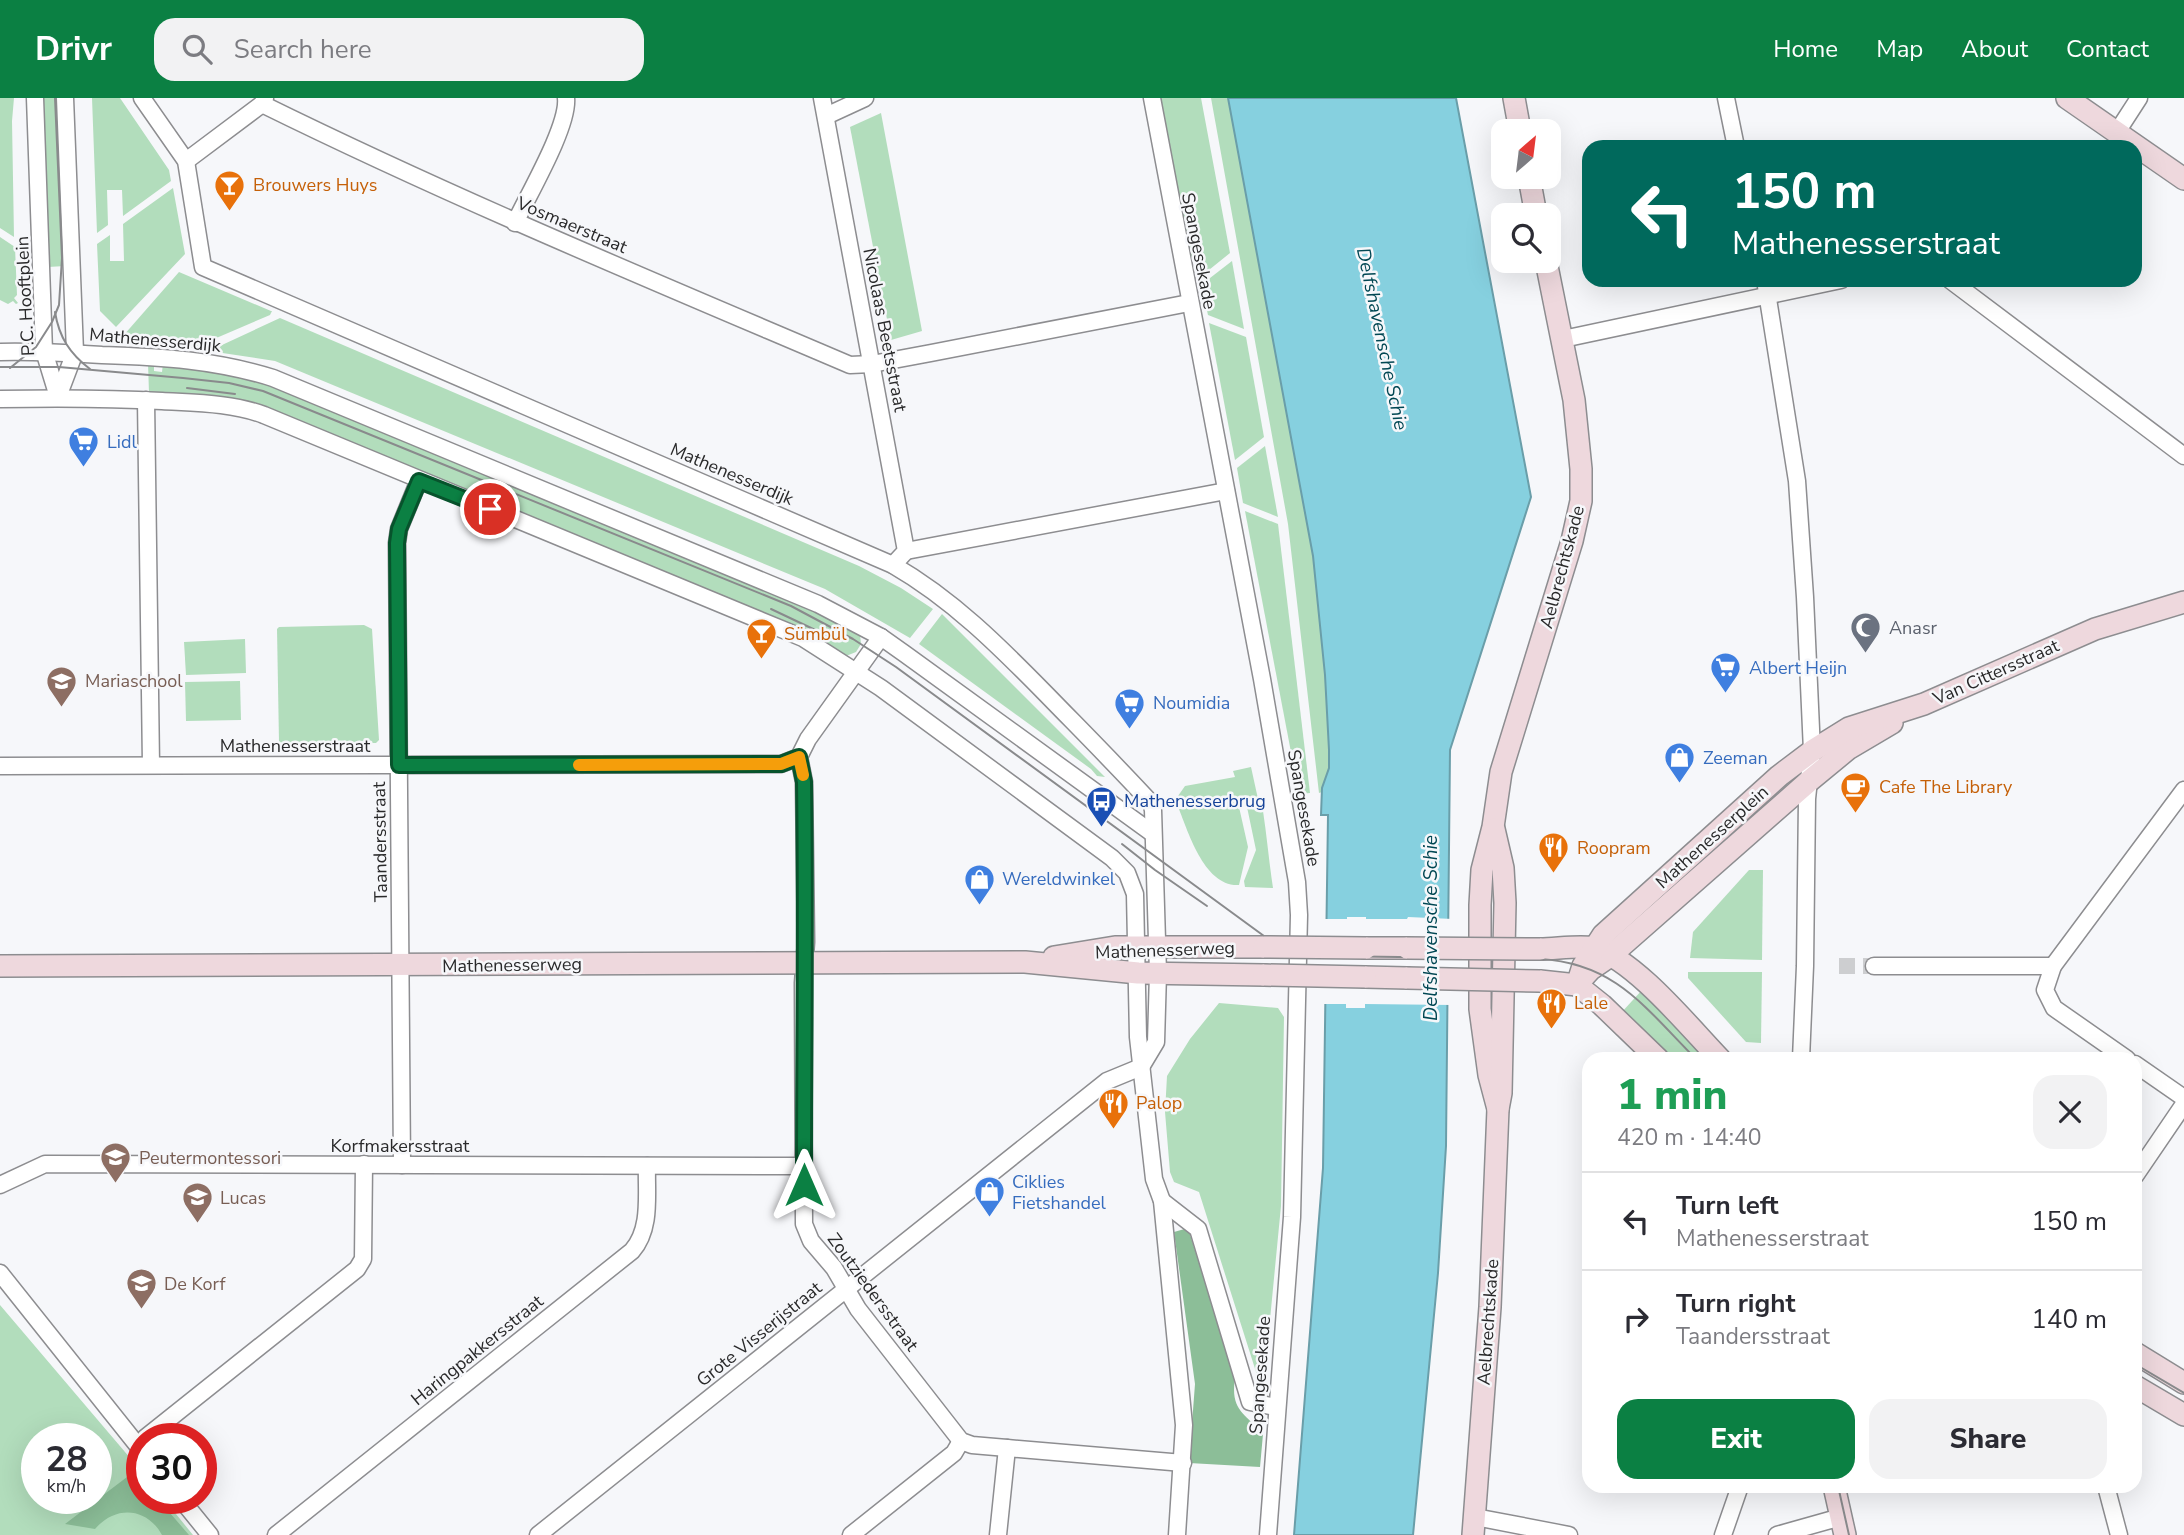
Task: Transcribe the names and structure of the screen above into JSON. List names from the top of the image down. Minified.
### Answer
{"streets":{"street":["Vosmaerstraat","Spangesekade","P.C. Hooftplein","Nicolaas Beetsstraat","Mathenesserdijk","Aelbrechtskade","Van Cittersstraat","Mathenesserstraat","Mathenesserplein","Taandersstraat","Mathenesserweg","Korfmakersstraat","Zoutziedersstraat","Grote Visserijstraat","Haringpakkersstraat"]},"crossings":[["Vosmaerstraat","Spangesekade"],["Vosmaerstraat","Nicolaas Beetsstraat"],["P.C. Hooftplein","Mathenesserdijk"],["Mathenesserdijk","Taandersstraat"],["Mathenesserdijk","Mathenesserweg"],["Mathenesserdijk","Grote Visserijstraat"],["Van Cittersstraat","Mathenesserplein"],["Mathenesserstraat","Taandersstraat"],["Mathenesserstraat","Zoutziedersstraat"],["Mathenesserplein","Mathenesserweg"],["Taandersstraat","Mathenesserweg"],["Taandersstraat","Korfmakersstraat"],["Mathenesserweg","Zoutziedersstraat"],["Korfmakersstraat","Zoutziedersstraat"],["Korfmakersstraat","Haringpakkersstraat"],["Zoutziedersstraat","Grote Visserijstraat"]],"water":["Delfshavensche Schie"],"places":{"bar":["Brouwers Huys","Sümbül"],"supermarket":["Lidl","Albert Heijn","Noumidia"],"mosque":["Anasr"],"school or university":["Mariaschool","Peutermontessori","Lucas","De Korf"],"shop":["Zeeman","Wereldwinkel","Ciklies Fietshandel"],"cafe":["Cafe The Library"],"bus stop":["Mathenesserbrug"],"restaurant":["Roopram","Lale","Palop"]},"north":"top right","page":{"header":"Drivr","search":"Search here","nav":["Home","Map","About","Contact"],"turn":["150 m","Mathenesserstraat"],"heading":["1 min","420 m · 14:40"],"list":[{"name":"Turn left","note":"Mathenesserstraat","value":"150 m"},{"name":"Turn right","note":"Taandersstraat","value":"140 m"}],"buttons":["Exit","Share"],"speed":"28 km/h","limit":"30"}}
